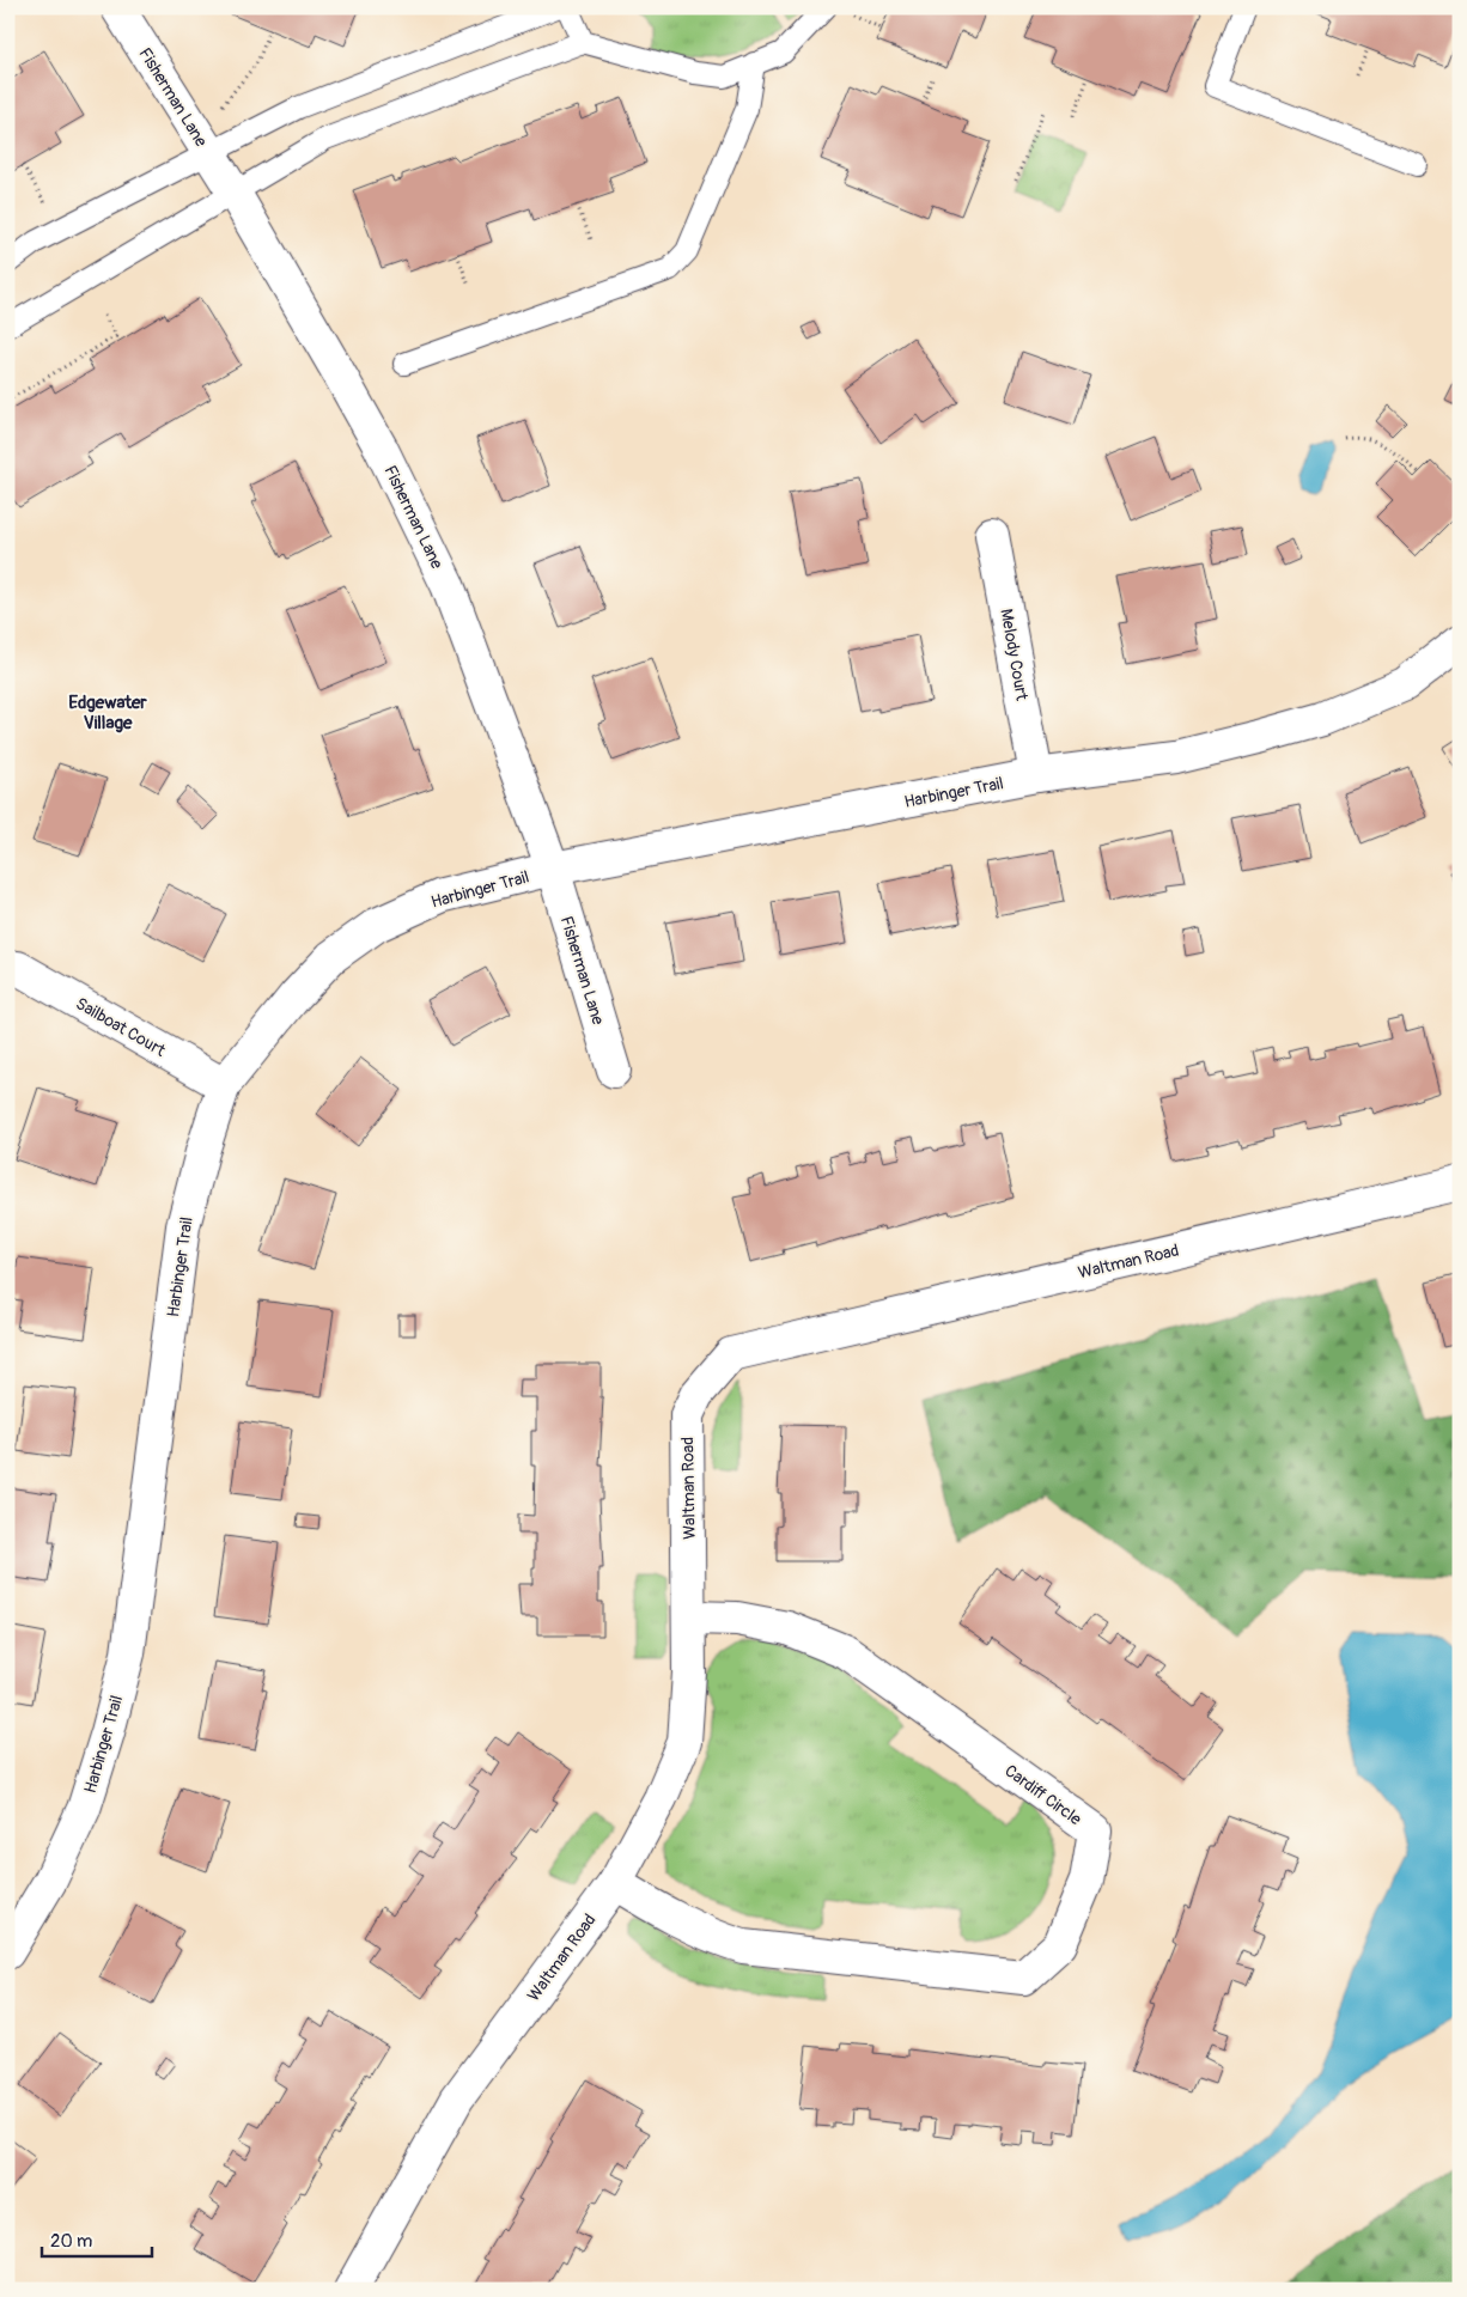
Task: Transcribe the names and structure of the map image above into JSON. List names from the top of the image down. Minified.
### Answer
{"streets":{"street":["Fisherman Lane","Melody Court","Harbinger Trail","Sailboat Court","Waltman Road","Cardiff Circle"]},"crossings":[["Fisherman Lane","Harbinger Trail"],["Melody Court","Harbinger Trail"],["Harbinger Trail","Sailboat Court"],["Waltman Road","Cardiff Circle"]],"districts":["Edgewater Village"],"scale_bar":"20 m"}
